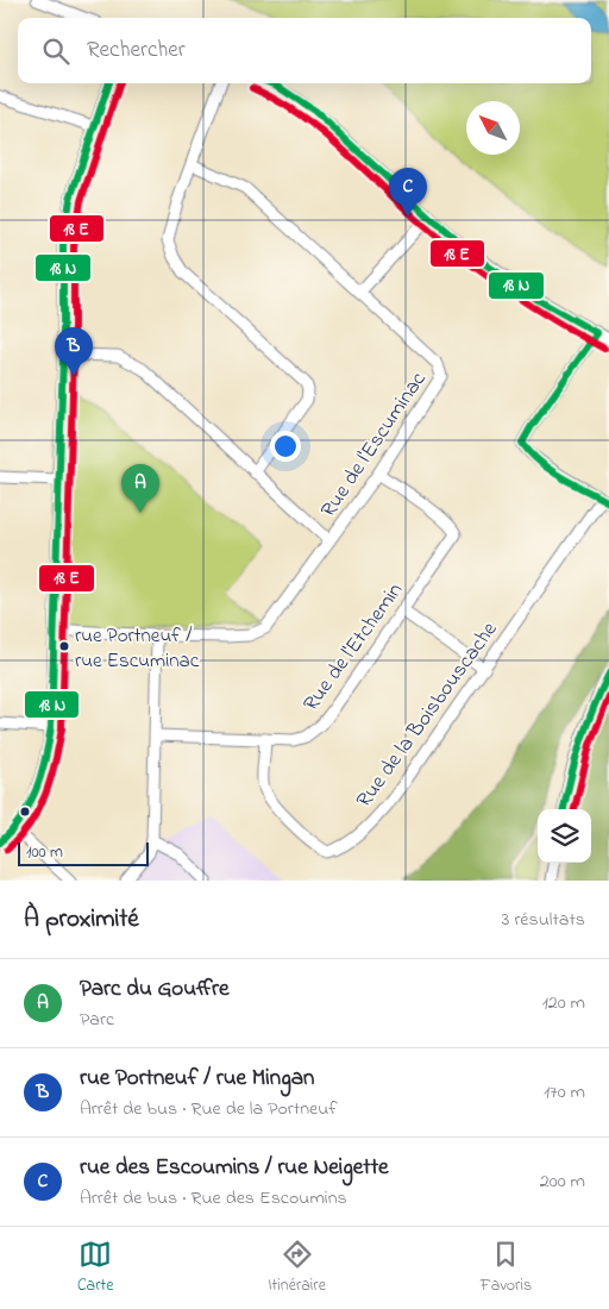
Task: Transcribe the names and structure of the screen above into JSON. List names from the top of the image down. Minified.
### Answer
{"streets":{"street":["Rue de l'Escuminac","Rue de l'Etchemin","Rue de la Boisbouscache"]},"crossings":[["Rue de l'Escuminac","Rue de l'Etchemin"],["Rue de l'Etchemin","Rue de la Boisbouscache"]],"places":["rue Portneuf / rue Escuminac"],"scale_bar":"100 m","north":"top left","page":{"search":"Rechercher","pins":["C","B","A"],"scale":"100 m","heading":["À proximité","3 résultats"],"list":[{"mark":"A","name":"Parc du Gouffre","note":"Parc","value":"120 m"},{"mark":"B","name":"rue Portneuf / rue Mingan","note":"Arrêt de bus · Rue de la Portneuf","value":"170 m"},{"mark":"C","name":"rue des Escoumins / rue Neigette","note":"Arrêt de bus · Rue des Escoumins","value":"200 m"}],"nav":["Carte","Itinéraire","Favoris"]}}
